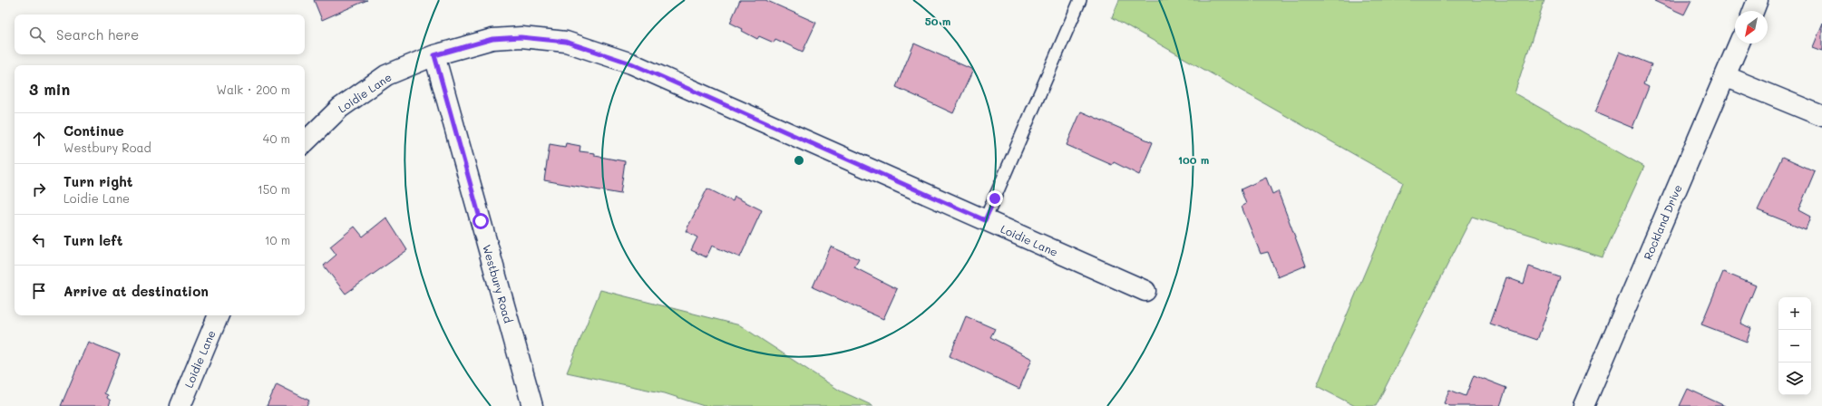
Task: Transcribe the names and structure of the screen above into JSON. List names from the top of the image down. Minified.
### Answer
{"streets":{"street":["Loidie Lane","Rockland Drive","Westbury Road"]},"crossings":[["Loidie Lane","Westbury Road"]],"north":"bottom left","page":{"search":"Search here","heading":["3 min","Walk · 200 m"],"list":[["Continue","Westbury Road","40 m"],["Turn right","Loidie Lane","150 m"],["Turn left","10 m"],"Arrive at destination"],"map_buttons":["+","−"]},"rings":["50 m","100 m"]}
